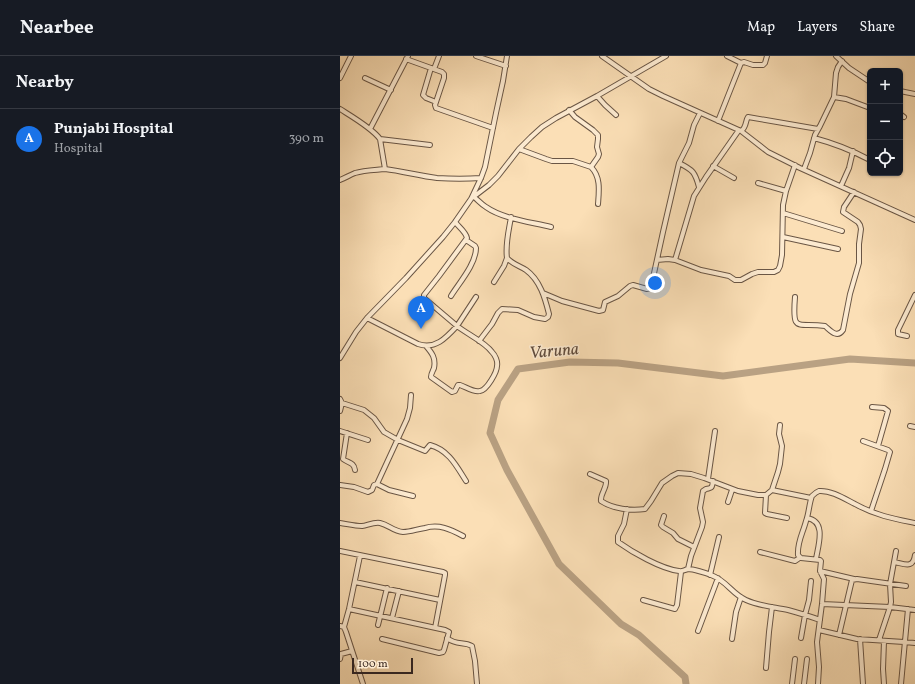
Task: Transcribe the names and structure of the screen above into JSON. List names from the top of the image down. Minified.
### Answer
{"water":["Varuna"],"scale_bar":"100 m","page":{"header":"Nearbee","nav":["Map","Layers","Share"],"heading":"Nearby","map_buttons":["+","−"],"list":[{"mark":"A","name":"Punjabi Hospital","note":"Hospital","value":"390 m"}],"pins":"A","scale":"100 m"}}
